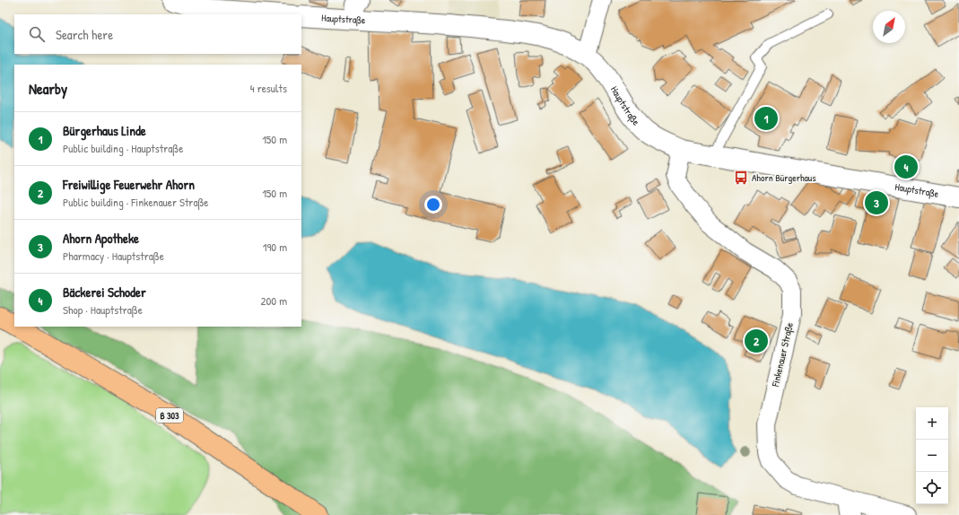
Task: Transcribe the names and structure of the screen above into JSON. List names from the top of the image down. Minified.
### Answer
{"streets":{"main road":["B 303"],"street":["Hauptstraße","Finkenauer Straße"]},"crossings":[["Hauptstraße","Finkenauer Straße"]],"places":{"bus stop":["Ahorn Bürgerhaus"]},"north":"top right","page":{"search":"Search here","heading":["Nearby","4 results"],"pins":["1","4","3","2"],"list":[{"mark":"1","name":"Bürgerhaus Linde","note":"Public building · Hauptstraße","value":"150 m"},{"mark":"2","name":"Freiwillige Feuerwehr Ahorn","note":"Public building · Finkenauer Straße","value":"150 m"},{"mark":"3","name":"Ahorn Apotheke","note":"Pharmacy · Hauptstraße","value":"190 m"},{"mark":"4","name":"Bäckerei Schoder","note":"Shop · Hauptstraße","value":"200 m"}],"map_buttons":["+","−"]}}
